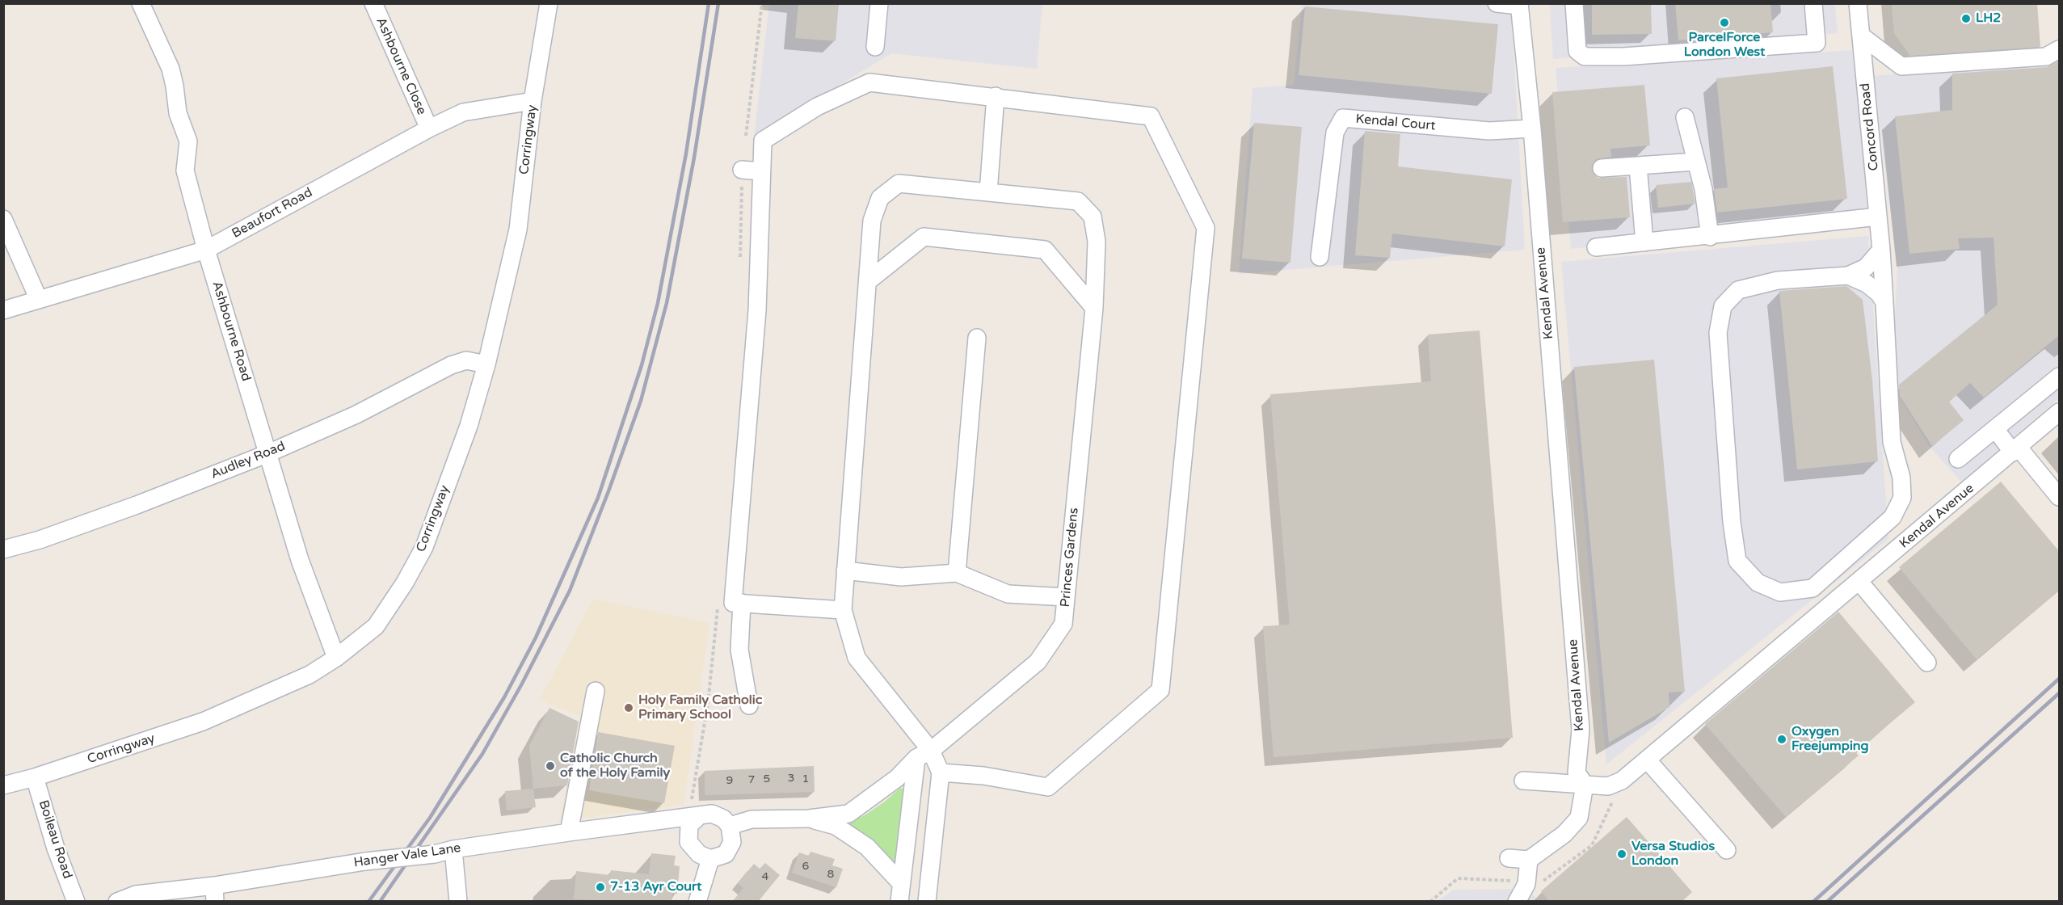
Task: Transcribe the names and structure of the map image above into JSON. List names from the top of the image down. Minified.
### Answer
{"streets":{"street":["Ashbourne Close","Kendal Court","Concord Road","Corringway","Beaufort Road","Kendal Avenue","Ashbourne Road","Audley Road","Princes Gardens","Boileau Road","Hanger Vale Lane"]},"crossings":[["Ashbourne Close","Beaufort Road"],["Kendal Court","Kendal Avenue"],["Corringway","Beaufort Road"],["Corringway","Ashbourne Road"],["Corringway","Audley Road"],["Corringway","Boileau Road"],["Beaufort Road","Ashbourne Road"],["Ashbourne Road","Audley Road"]],"places":["LH2","ParcelForce London West","Holy Family Catholic Primary School","Oxygen Freejumping","Catholic Church of the Holy Family","Versa Studios London","7-13 Ayr Court"],"house_numbers":["3","5","1","7","9","6","8","4"]}
